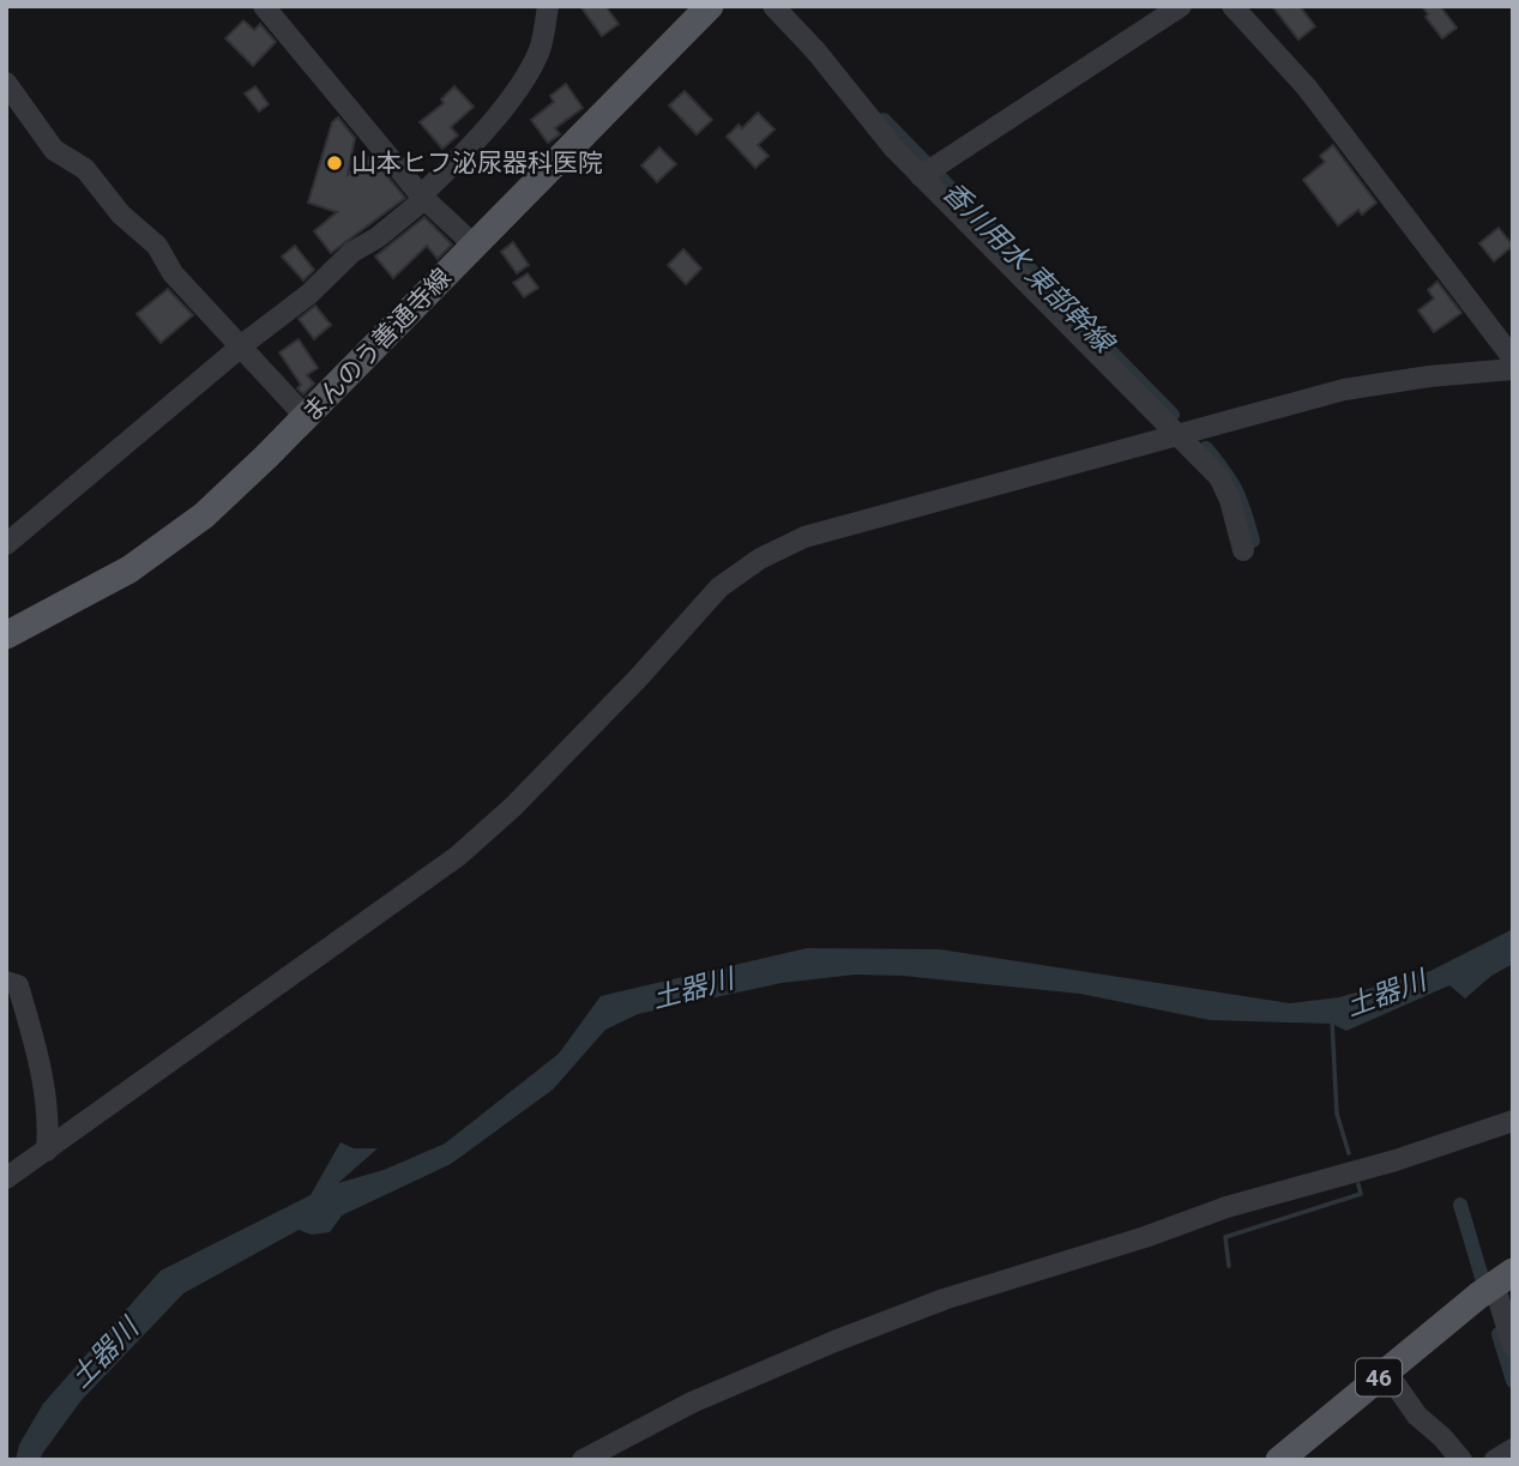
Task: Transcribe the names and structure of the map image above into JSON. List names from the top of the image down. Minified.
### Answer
{"streets":{"main road":["まんのう善通寺線","46"]},"water":["香川用水 東部幹線","土器川"],"places":["山本ヒフ泌尿器科医院"]}
